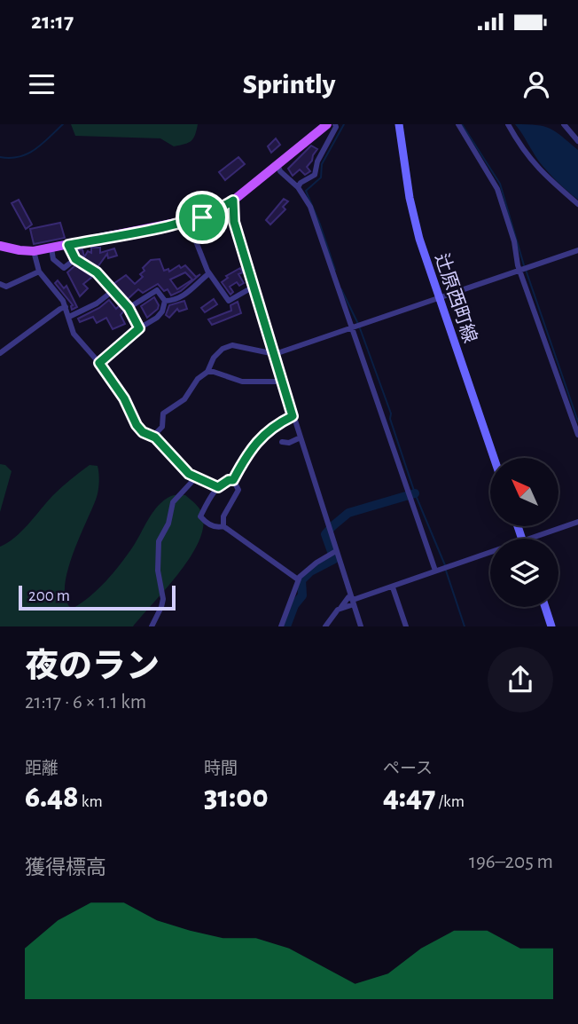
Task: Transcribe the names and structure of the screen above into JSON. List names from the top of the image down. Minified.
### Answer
{"streets":{"main road":["辻原西町線"]},"scale_bar":"200 m","north":"top left","page":{"status":"21:17","header":"Sprintly","scale":"200 m","heading":["夜のラン","21:17 · 6 × 1.1 km"],"stats":[["距離","6.48 km"],["時間","31:00"],["ペース","4:47 /km"]],"chart":["獲得標高","196–205 m"]}}
